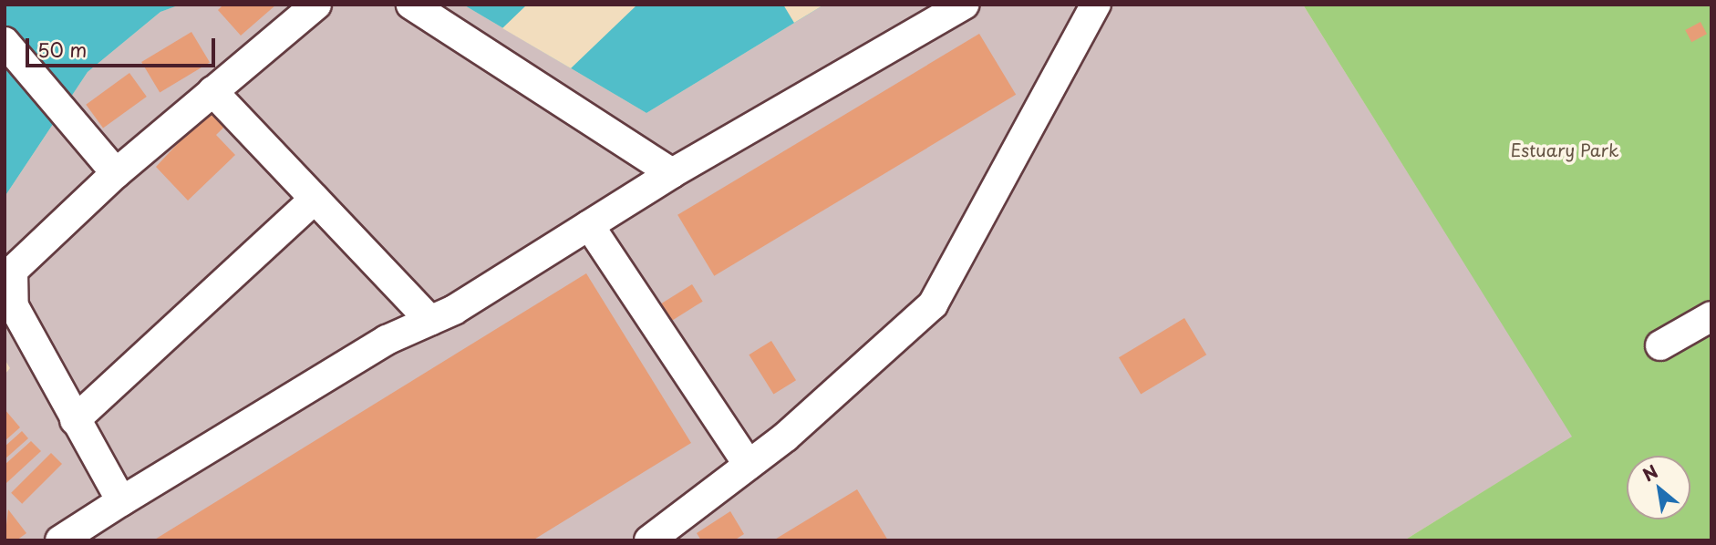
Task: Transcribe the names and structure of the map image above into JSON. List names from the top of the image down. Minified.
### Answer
{"parks":["Estuary Park"],"scale_bar":"50 m","north":"top left"}
